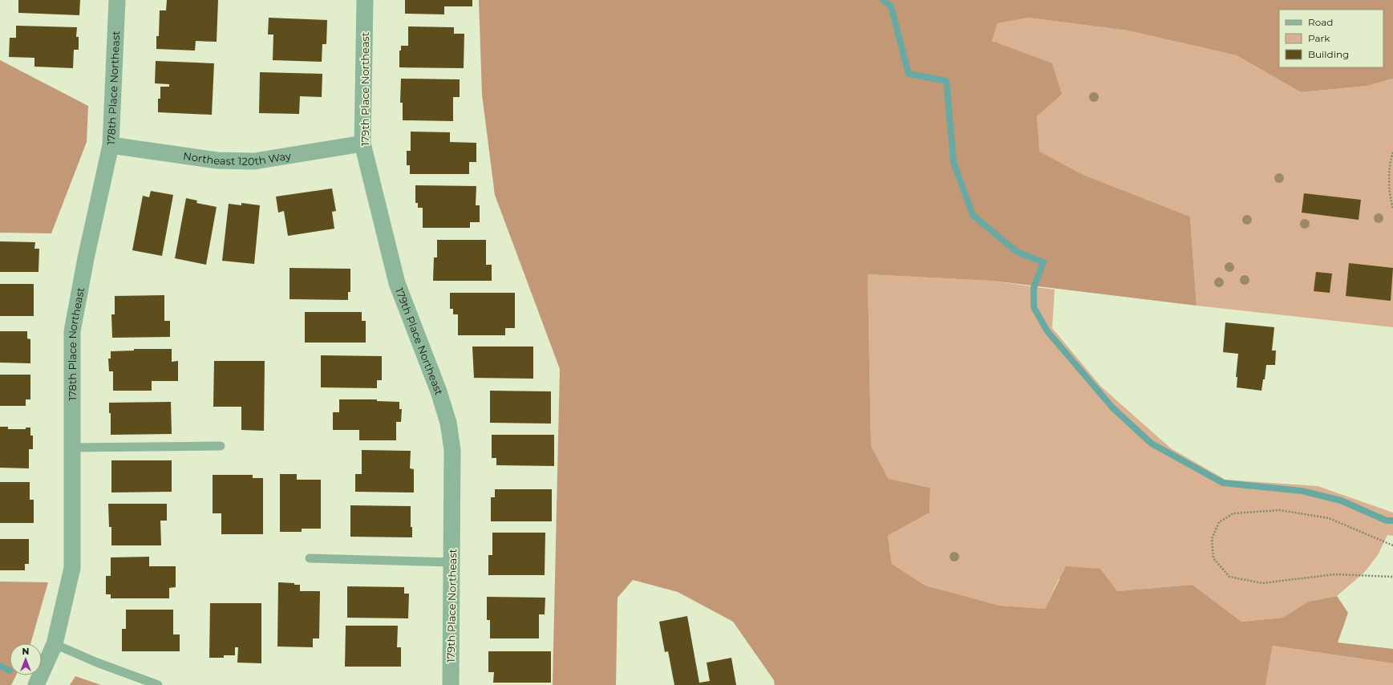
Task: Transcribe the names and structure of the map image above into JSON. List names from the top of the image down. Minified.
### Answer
{"streets":{"street":["178th Place Northeast","179th Place Northeast","Northeast 120th Way"]},"crossings":[["178th Place Northeast","Northeast 120th Way"],["179th Place Northeast","Northeast 120th Way"]],"legend":["Road","Park","Building"],"north":"top"}
